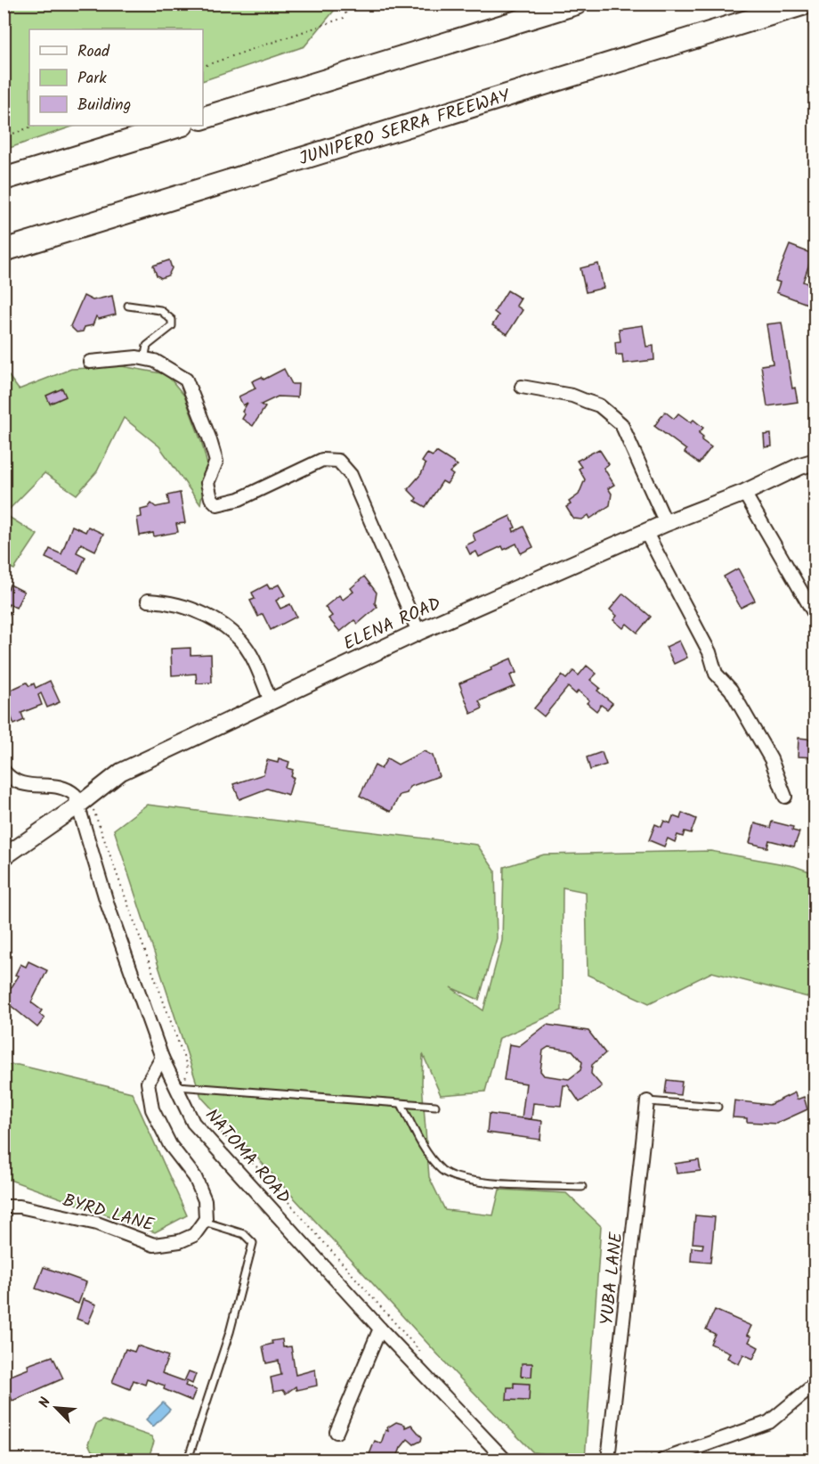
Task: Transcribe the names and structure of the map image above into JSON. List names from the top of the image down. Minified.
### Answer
{"streets":{"highway":["JUNIPERO SERRA FREEWAY"],"street":["ELENA ROAD","NATOMA ROAD","BYRD LANE","YUBA LANE"]},"crossings":[["ELENA ROAD","NATOMA ROAD"]],"legend":["Road","Park","Building"],"north":"top left"}
